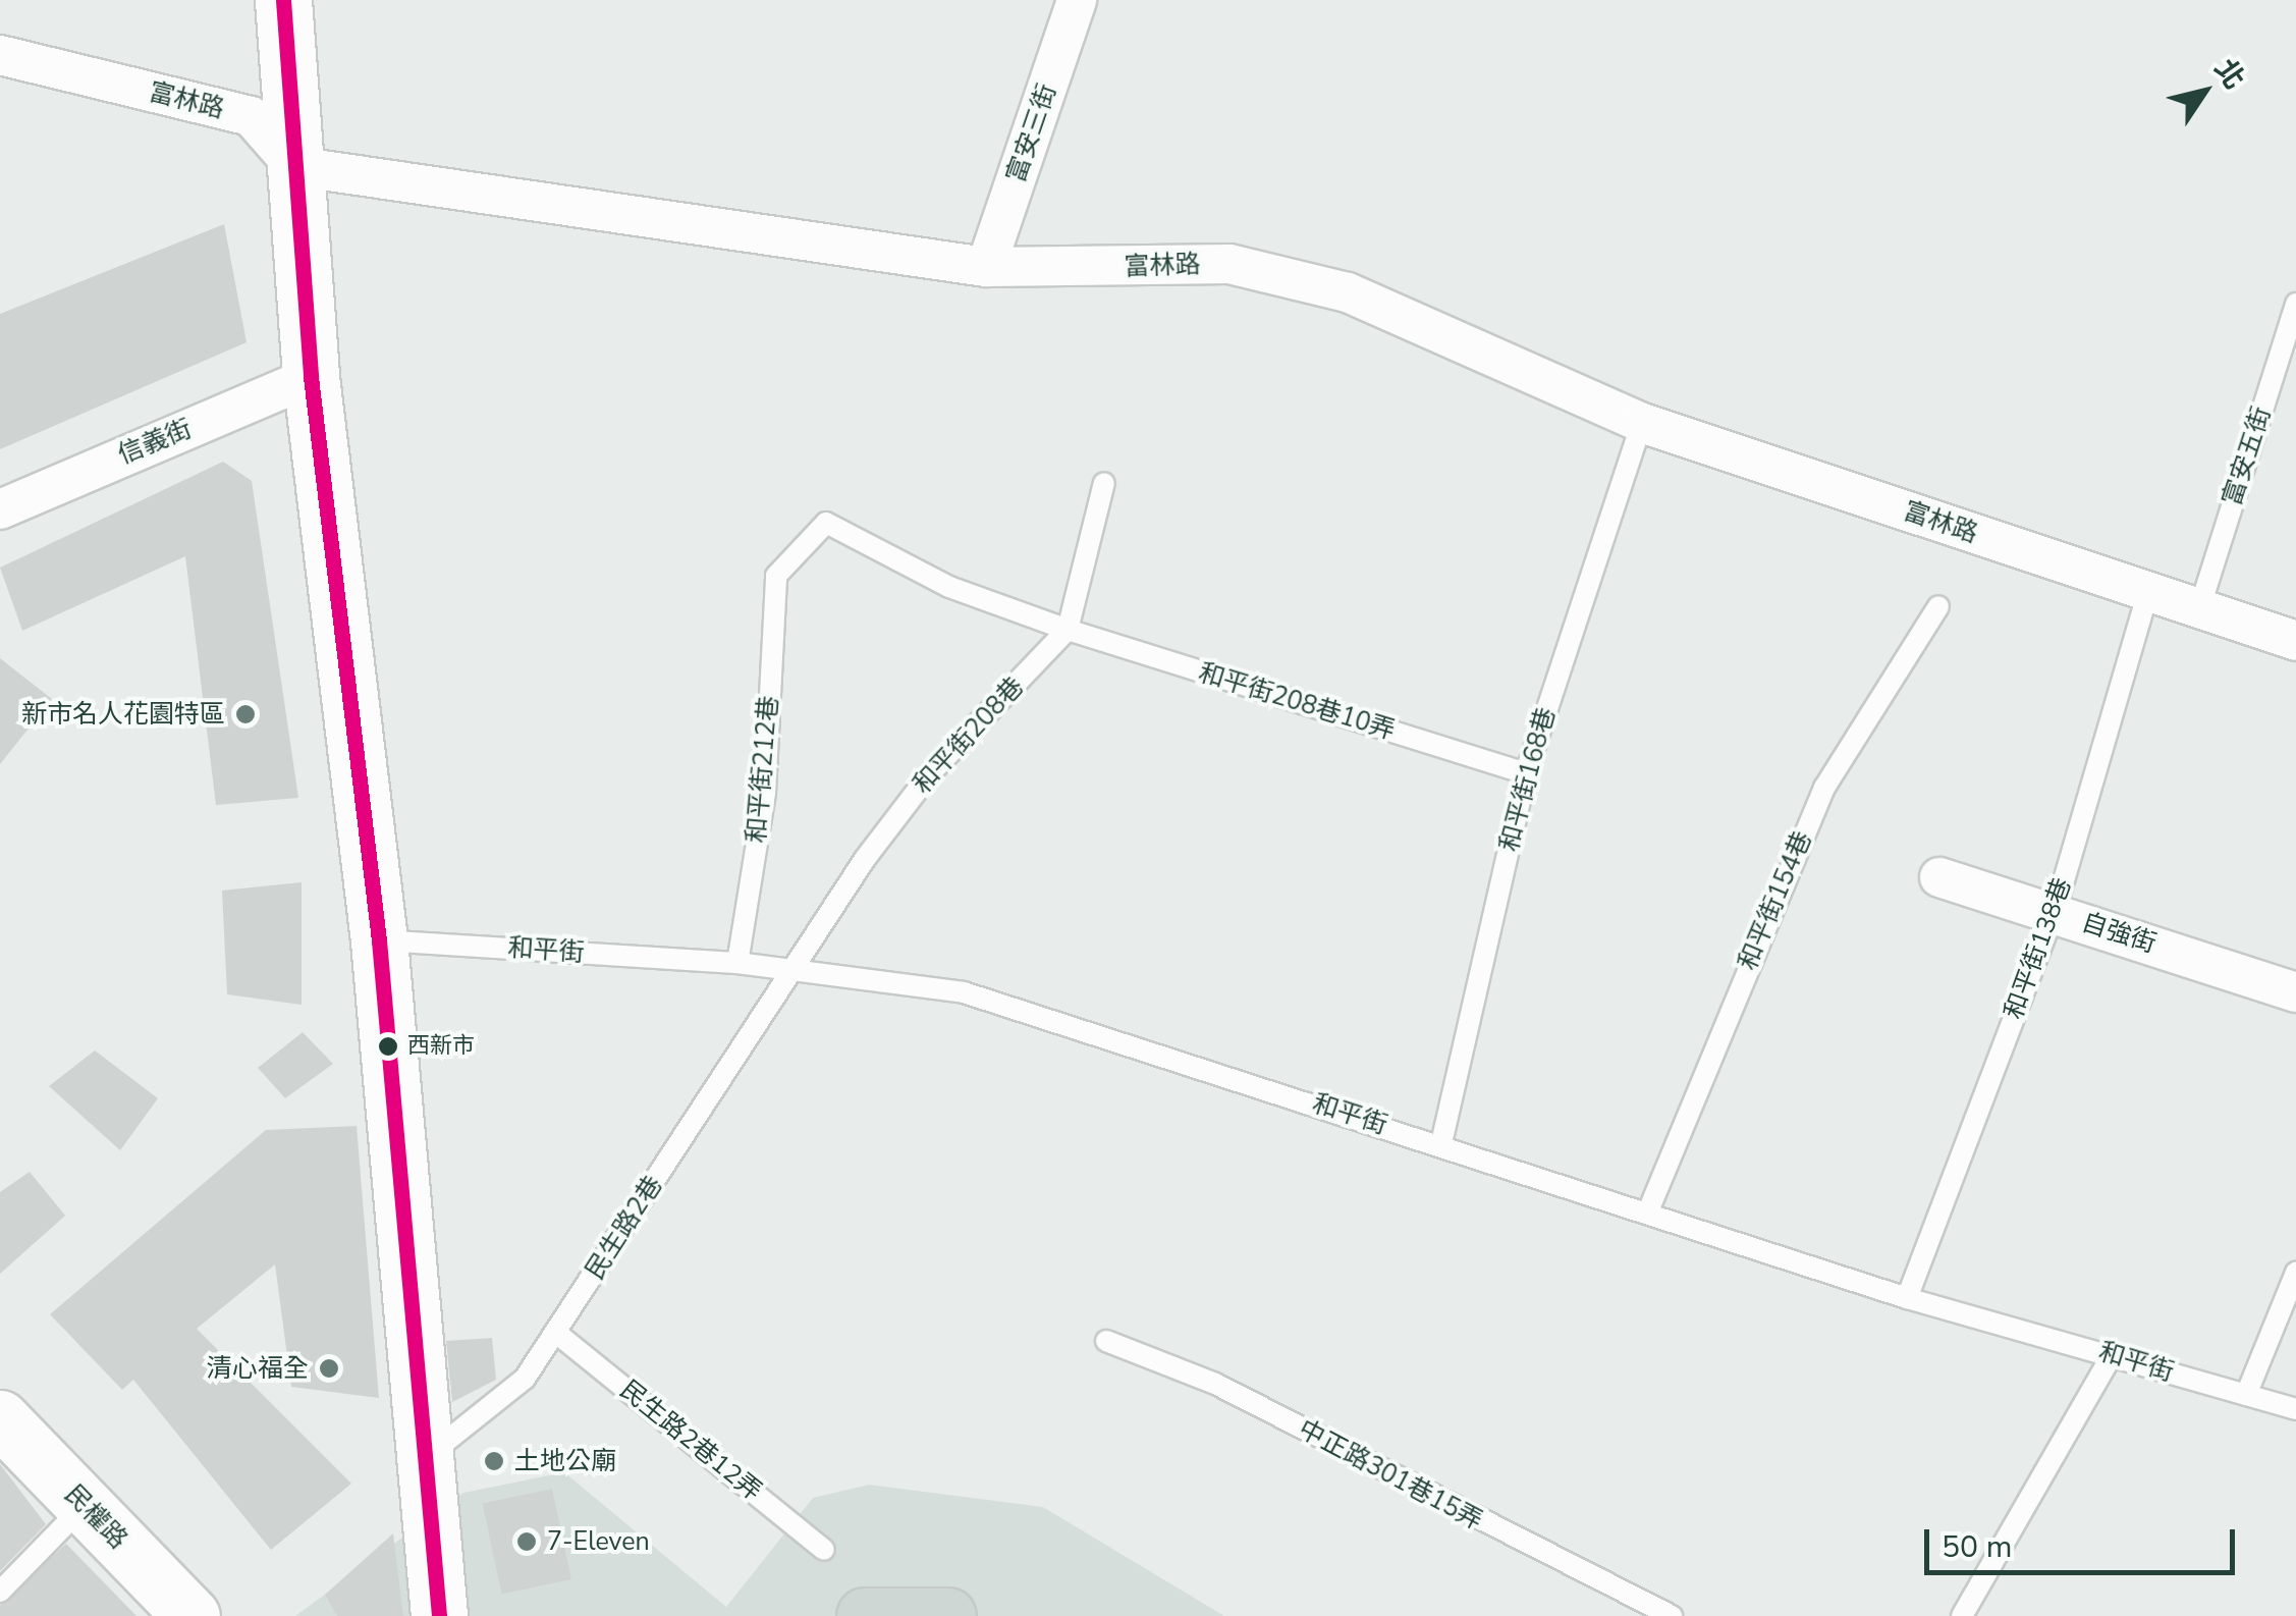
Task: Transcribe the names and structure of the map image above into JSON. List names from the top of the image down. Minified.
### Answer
{"streets":{"street":["富林路","富安三街","信義街","自強街","民權路"],"lane":["富安五街","和平街208巷10弄","和平街208巷","和平街212巷","和平街168巷","和平街154巷","和平街138巷","和平街","民生路2巷","民生路2巷12弄","中正路301巷15弄"]},"crossings":[["富林路","富安三街"],["富林路","富安五街"],["富林路","和平街168巷"],["富林路","和平街138巷"],["和平街208巷10弄","和平街208巷"],["和平街208巷10弄","和平街212巷"],["和平街208巷10弄","和平街168巷"],["和平街208巷","和平街"],["和平街208巷","民生路2巷"],["和平街212巷","和平街"],["和平街168巷","和平街"],["和平街154巷","和平街"],["自強街","和平街138巷"],["和平街138巷","和平街"],["和平街","民生路2巷"],["民生路2巷","民生路2巷12弄"]],"places":["新市名人花園特區","西新市","清心福全","土地公廟","7-Eleven"],"scale_bar":"50 m","north":"top right"}
